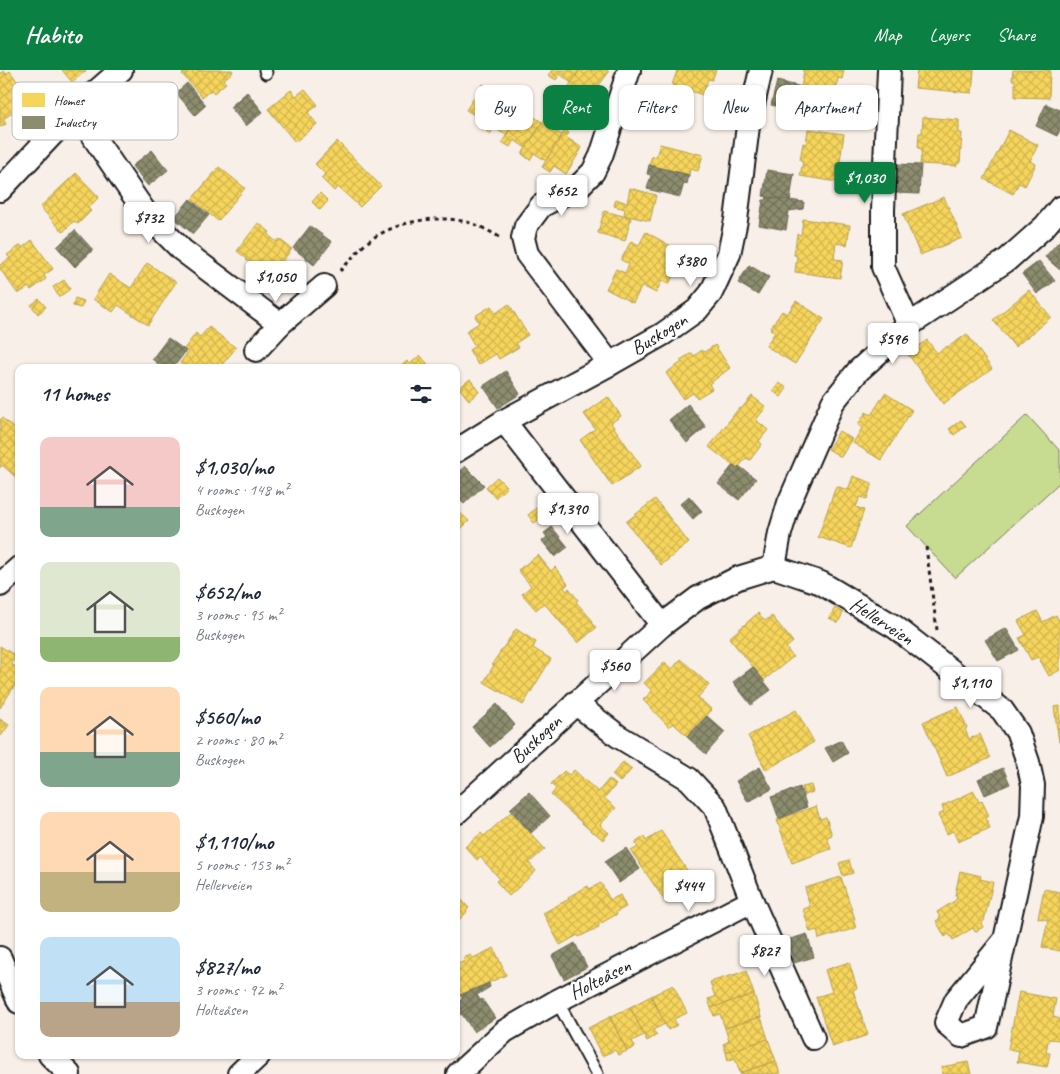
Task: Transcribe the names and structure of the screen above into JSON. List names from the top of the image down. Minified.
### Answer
{"streets":{"street":["Buskogen","Hellerveien","Holteåsen"]},"crossings":[["Buskogen","Hellerveien"]],"legend":["Homes","Industry"],"page":{"header":"Habito","nav":["Map","Layers","Share"],"chip":["Buy","Rent","Filters","New","Apartment"],"price":["$1,030","$652","$732","$380","$1,050","$596","$1,390","$560","$1,110","$444","$827"],"heading":"11 homes","list":[{"name":"$1,030/mo","note":"4 rooms · 148 m² · Buskogen"},{"name":"$652/mo","note":"3 rooms · 95 m² · Buskogen"},{"name":"$560/mo","note":"2 rooms · 80 m² · Buskogen"},{"name":"$1,110/mo","note":"5 rooms · 153 m² · Hellerveien"},{"name":"$827/mo","note":"3 rooms · 92 m² · Holteåsen"}]}}
